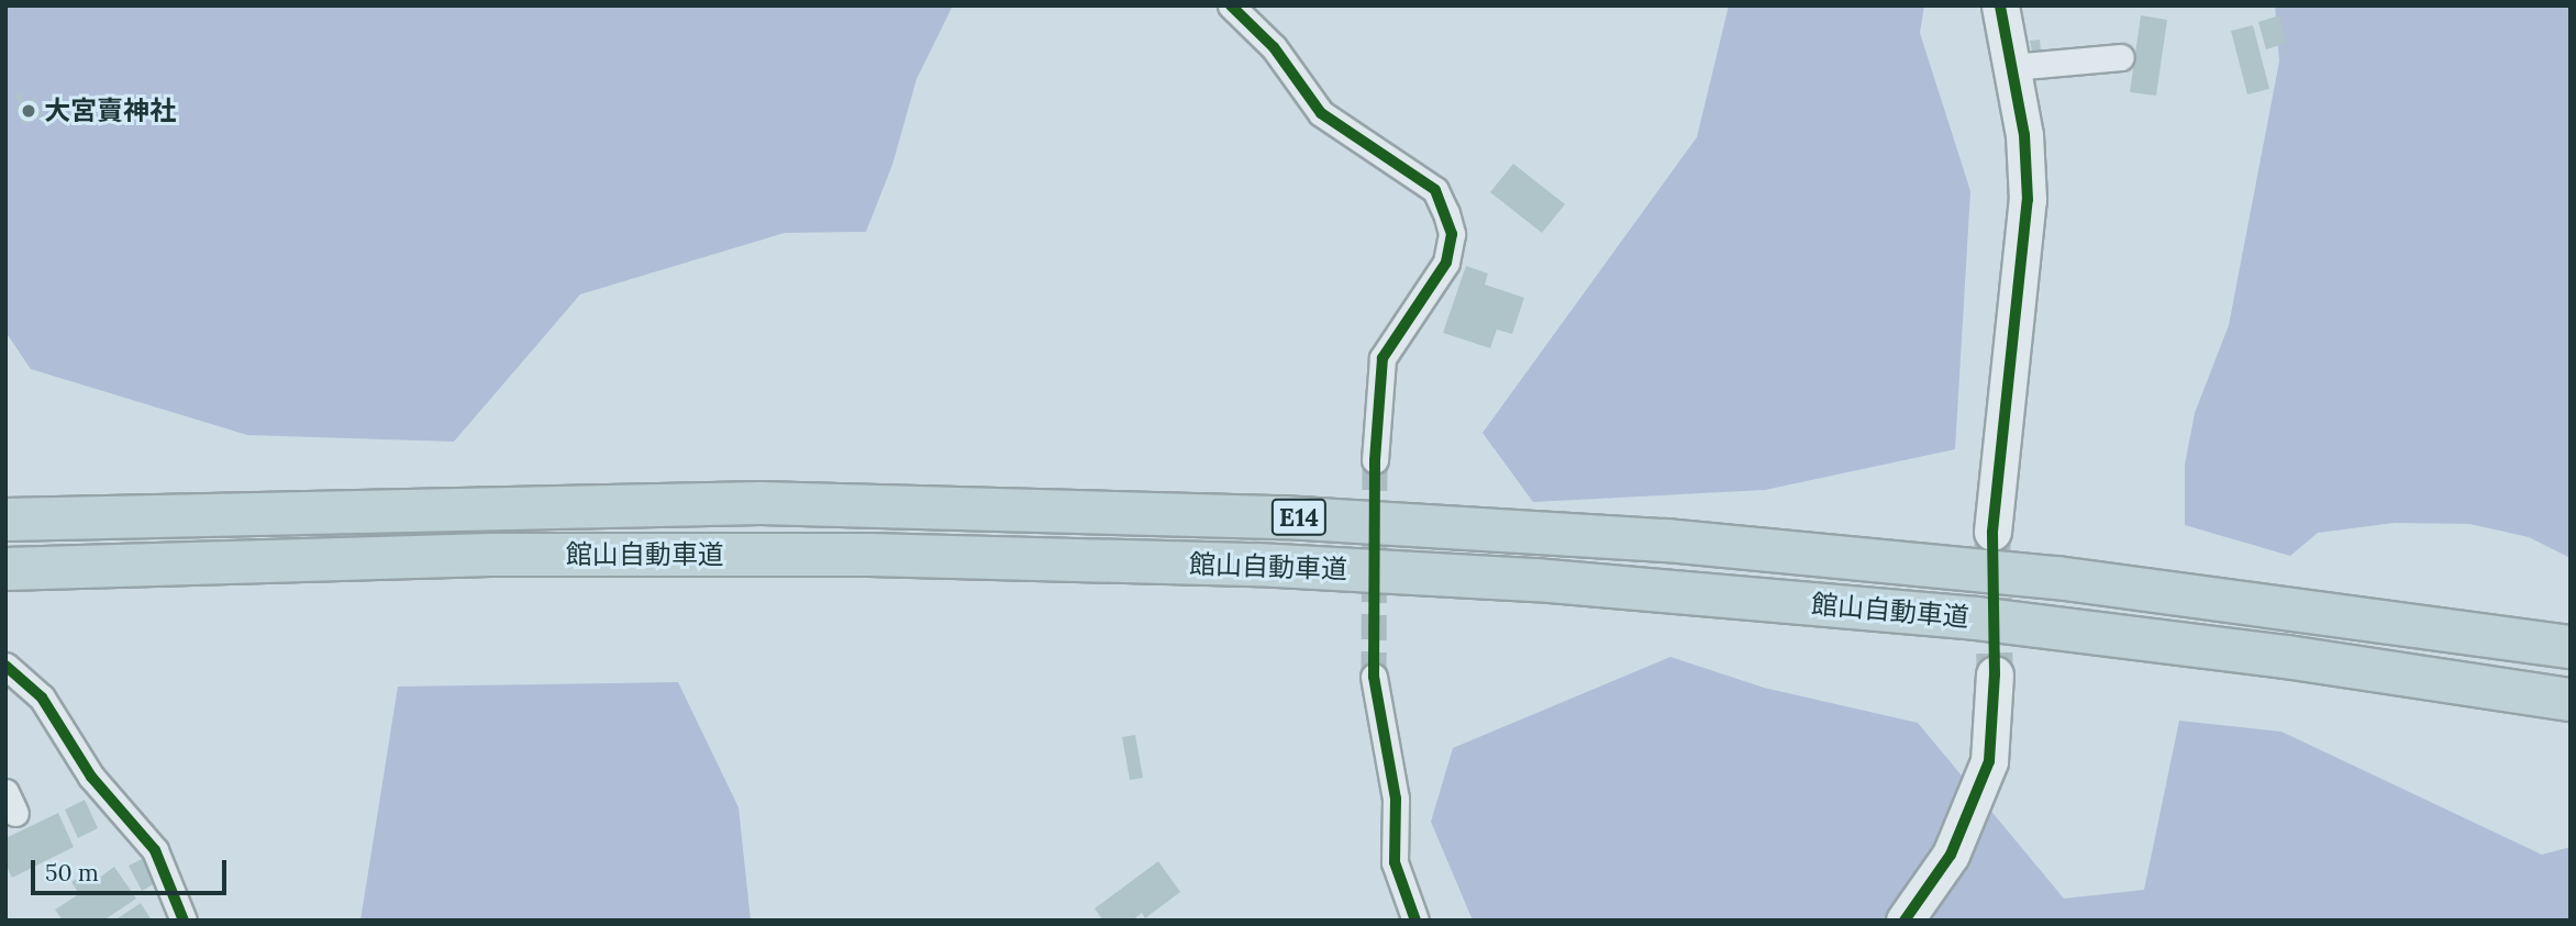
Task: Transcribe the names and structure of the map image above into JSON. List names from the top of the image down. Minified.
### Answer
{"streets":{"highway":["E14","館山自動車道"]},"places":["大宮賣神社"],"scale_bar":"50 m"}
